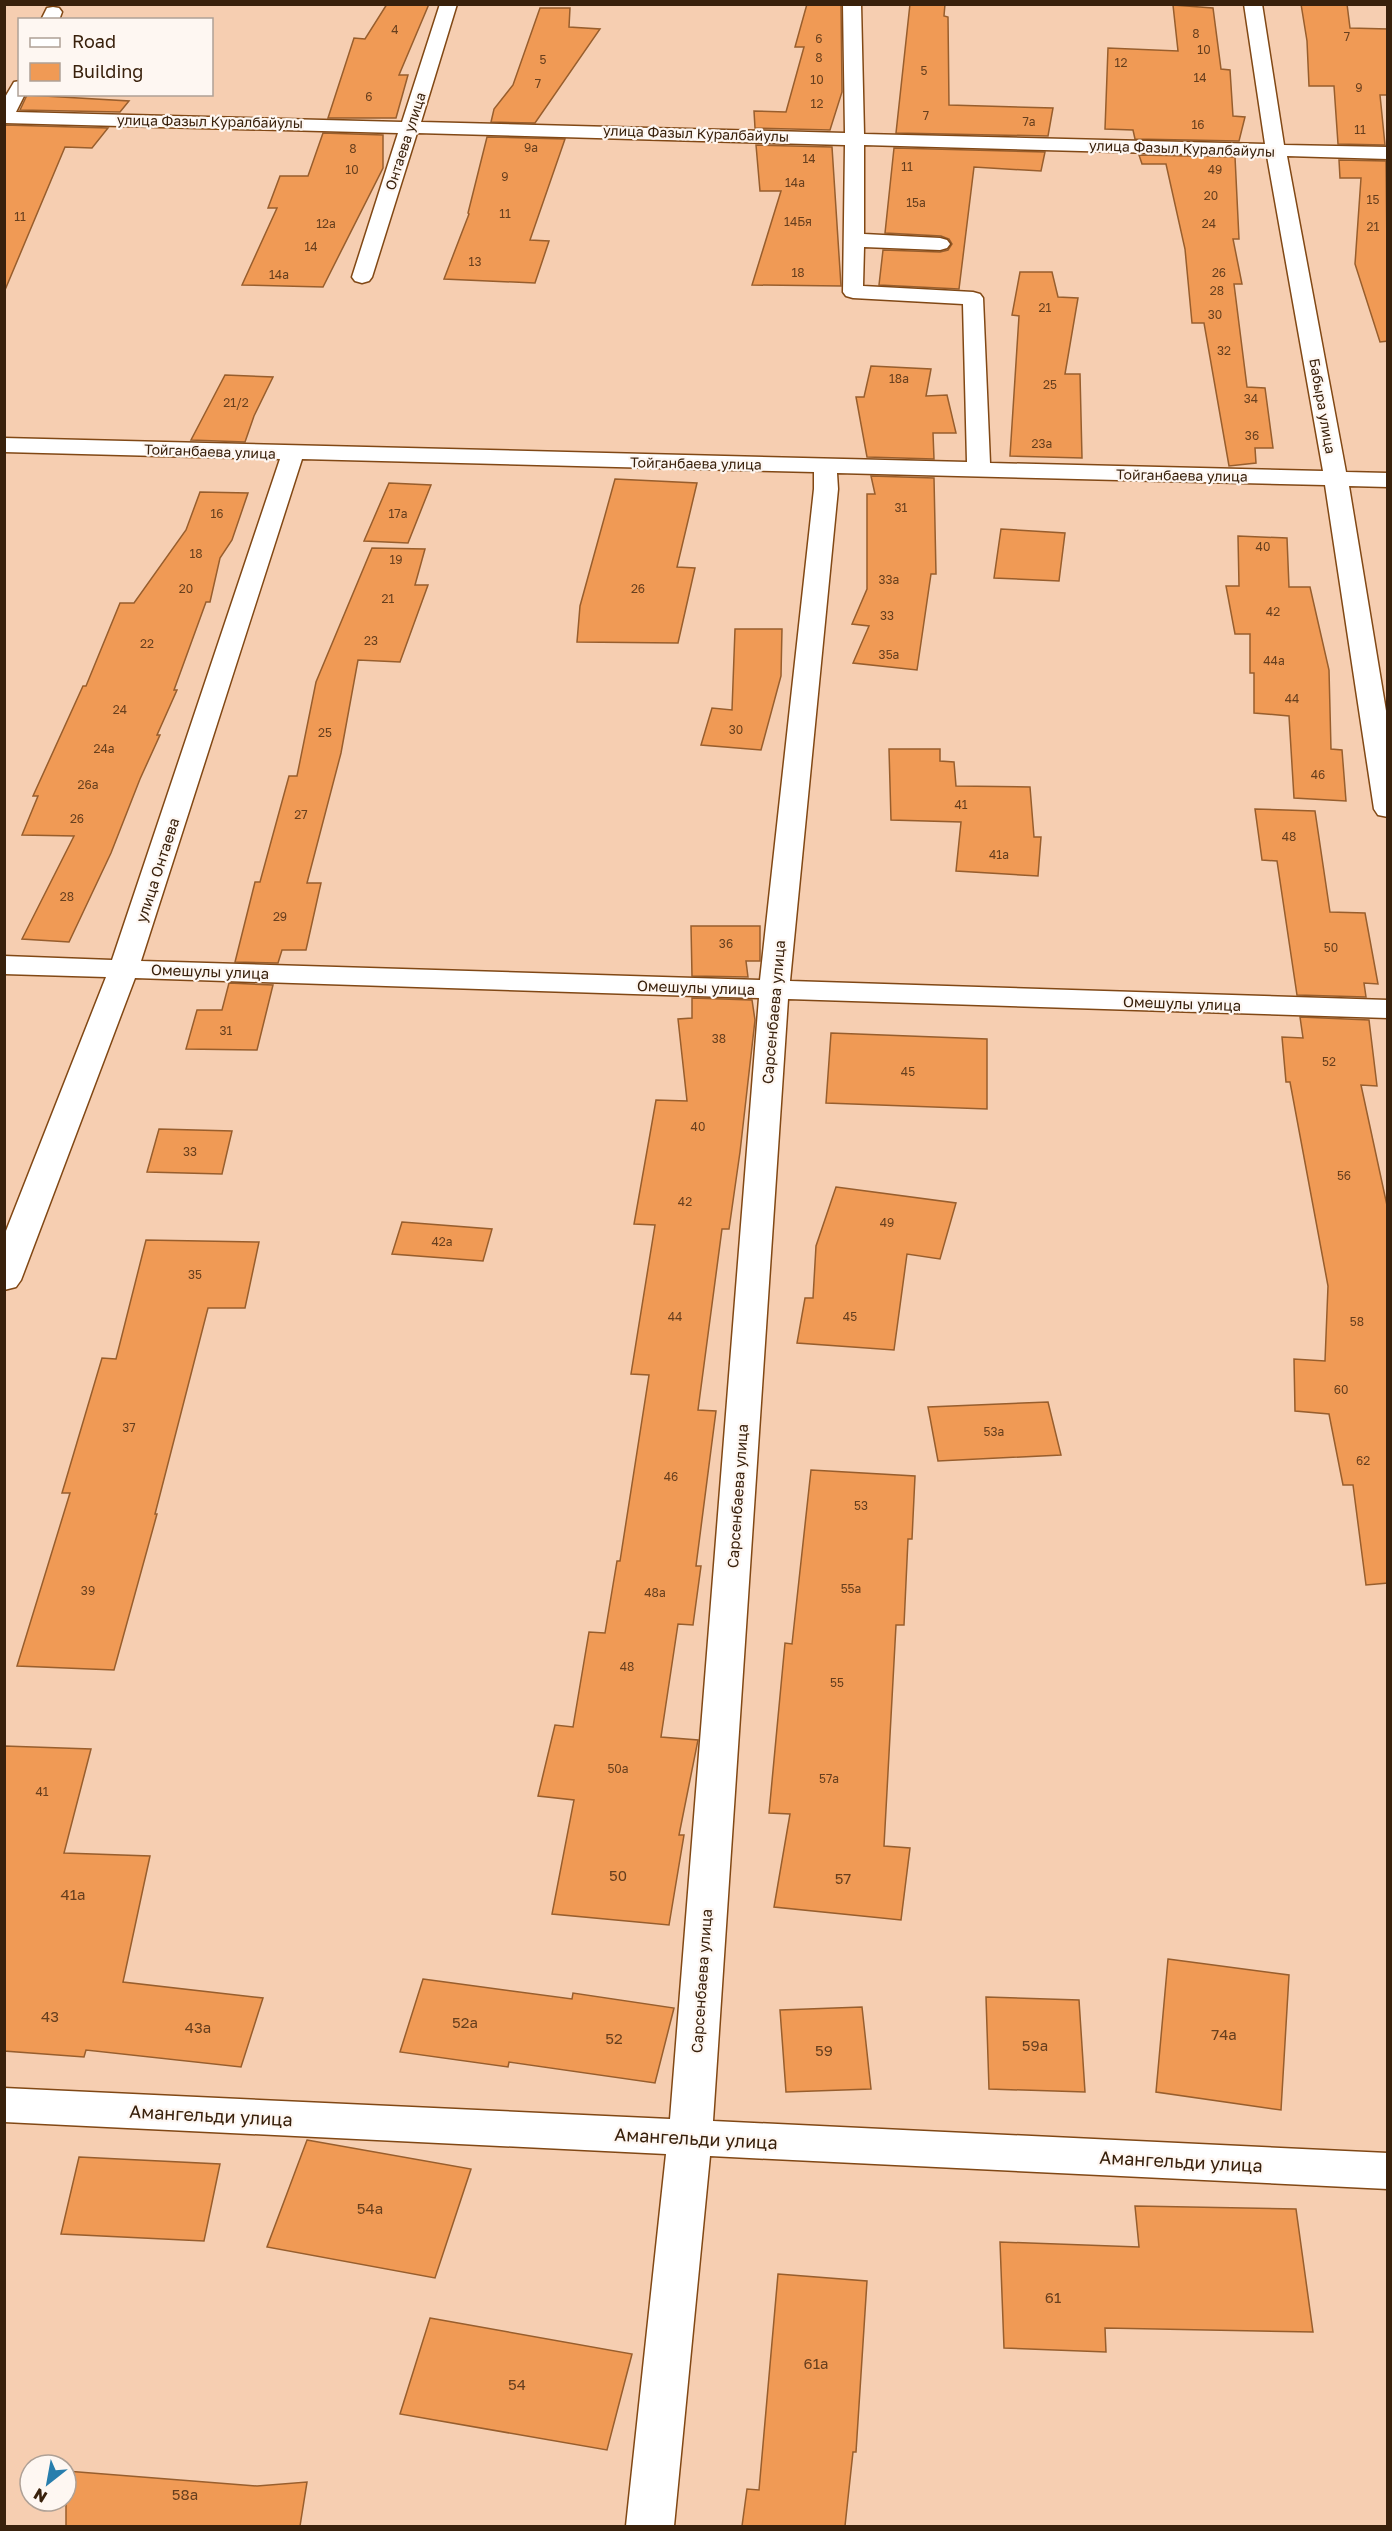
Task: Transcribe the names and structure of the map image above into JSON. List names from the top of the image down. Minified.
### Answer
{"streets":{"street":["улица Фазыл Куралбайулы","Онтаева улица","Бабыра улица","Тойганбаева улица","улица Онтаева","Омешулы улица","Сарсенбаева улица","Амангельди улица"]},"crossings":[["улица Фазыл Куралбайулы","Онтаева улица"],["улица Фазыл Куралбайулы","Бабыра улица"],["Бабыра улица","Тойганбаева улица"],["Тойганбаева улица","улица Онтаева"],["Тойганбаева улица","Сарсенбаева улица"],["улица Онтаева","Омешулы улица"],["Омешулы улица","Сарсенбаева улица"],["Сарсенбаева улица","Амангельди улица"]],"house_numbers":["4","8","7","6","10","8","5","12","5","14","10","7","9","6","12","7","7а","16","11","9а","8","14","11","10","49","9","14а","20","15","15а","11","11","14Бя","12а","24","21","14","13","18","26","14а","28","21","30","32","18а","25","34","21/2","36","23а","31","16","17а","40","18","19","33а","20","26","21","42","33","23","22","35а","44а","44","24","30","25","24а","46","26а","41","27","26","48","41а","28","29","36","50","31","38","52","45","40","33","56","42","49","42а","35","44","45","58","60","37","53а","62","46","53","55а","39","48а","48","55","50а","57а","41","50","57","41а","43","52а","43а","74а","52","59а","59","54а","61","61а","54","58а"],"legend":["Road","Building"],"north":"bottom left"}
